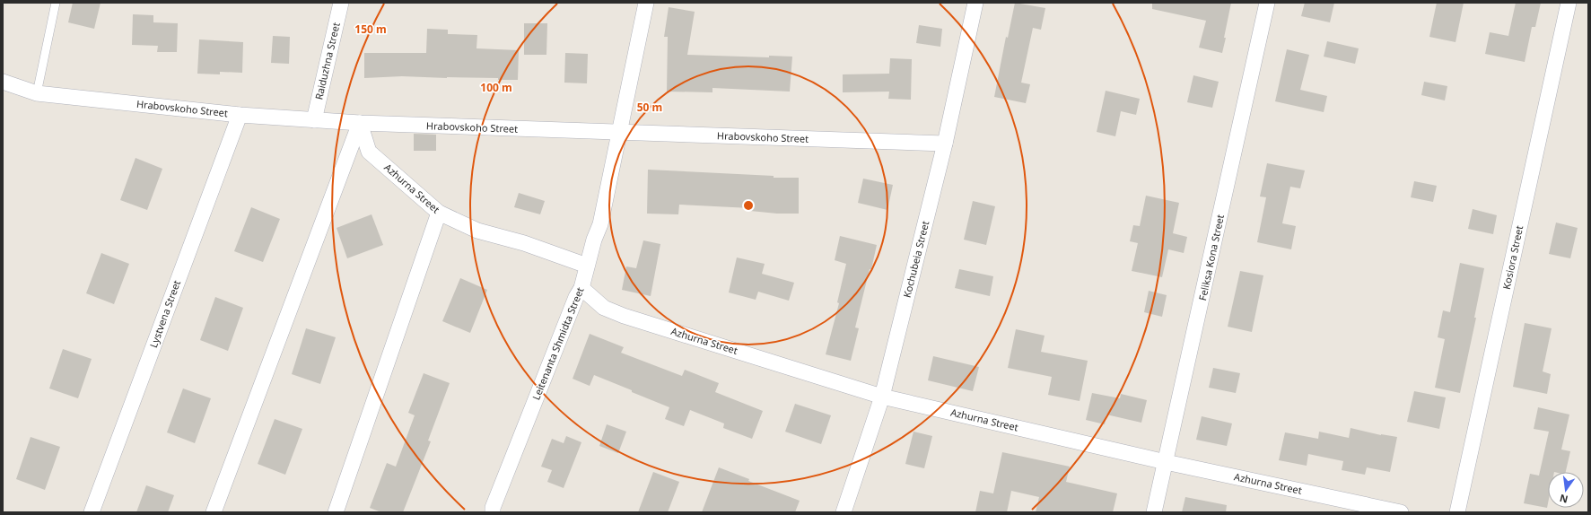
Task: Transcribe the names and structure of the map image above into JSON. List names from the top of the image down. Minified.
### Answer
{"streets":{"street":["Raiduzhna Street","Hrabovskoho Street","Azhurna Street","Feliksa Kona Street","Kosiora Street","Kochubeia Street","Lystvena Street","Leitenanta Shmidta Street"]},"crossings":[["Raiduzhna Street","Hrabovskoho Street"],["Hrabovskoho Street","Azhurna Street"],["Hrabovskoho Street","Kochubeia Street"],["Hrabovskoho Street","Lystvena Street"],["Hrabovskoho Street","Leitenanta Shmidta Street"],["Azhurna Street","Feliksa Kona Street"],["Azhurna Street","Kochubeia Street"],["Azhurna Street","Leitenanta Shmidta Street"]],"north":"bottom","rings":["150 m","100 m","50 m"]}
